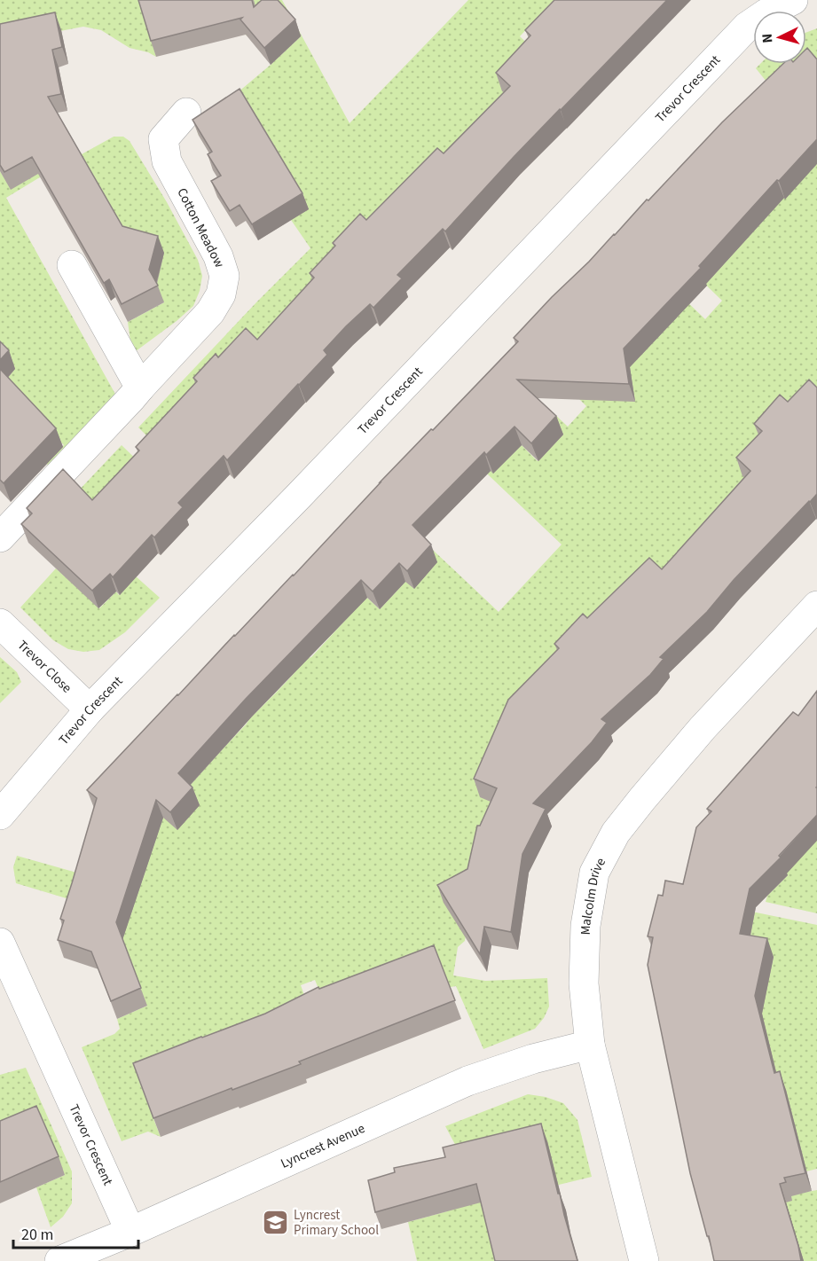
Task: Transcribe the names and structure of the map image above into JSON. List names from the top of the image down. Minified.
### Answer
{"streets":{"street":["Trevor Crescent","Cotton Meadow","Trevor Close","Malcolm Drive","Lyncrest Avenue"]},"crossings":[["Trevor Crescent","Trevor Close"],["Trevor Crescent","Lyncrest Avenue"],["Malcolm Drive","Lyncrest Avenue"]],"places":{"school or university":["Lyncrest Primary School"]},"scale_bar":"20 m","north":"left"}
